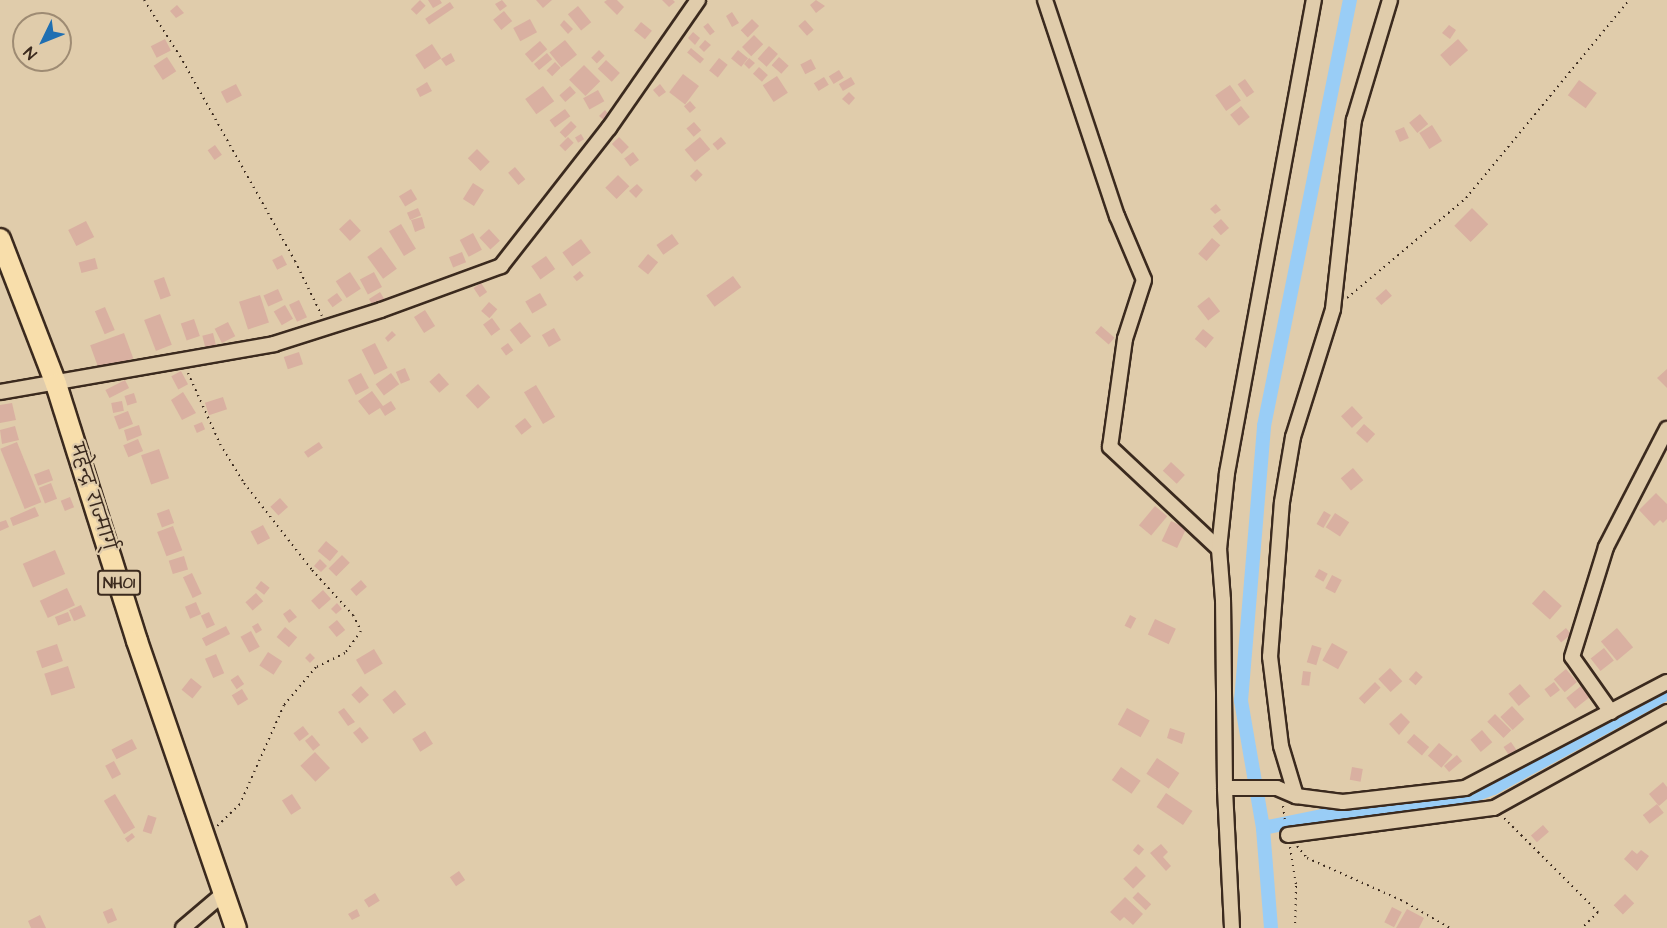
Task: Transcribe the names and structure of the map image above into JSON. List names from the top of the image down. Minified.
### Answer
{"streets":{"highway":["महेन्द्र राज्मार्ग्","NH01"]},"north":"bottom left"}
